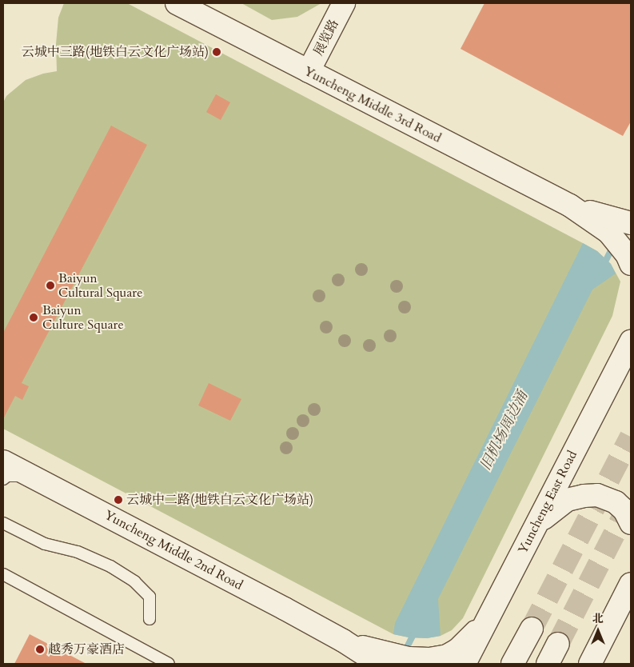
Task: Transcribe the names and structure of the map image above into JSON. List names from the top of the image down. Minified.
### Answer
{"streets":{"street":["展览路","Yuncheng Middle 3rd Road","Yuncheng East Road","Yuncheng Middle 2nd Road"]},"crossings":[["展览路","Yuncheng Middle 3rd Road"]],"water":["旧机场周边涌"],"places":["云城中三路(地铁白云文化广场站)","Baiyun Cultural Square","Baiyun Culture Square","云城中二路(地铁白云文化广场站)","越秀万豪酒店"],"north":"top"}
